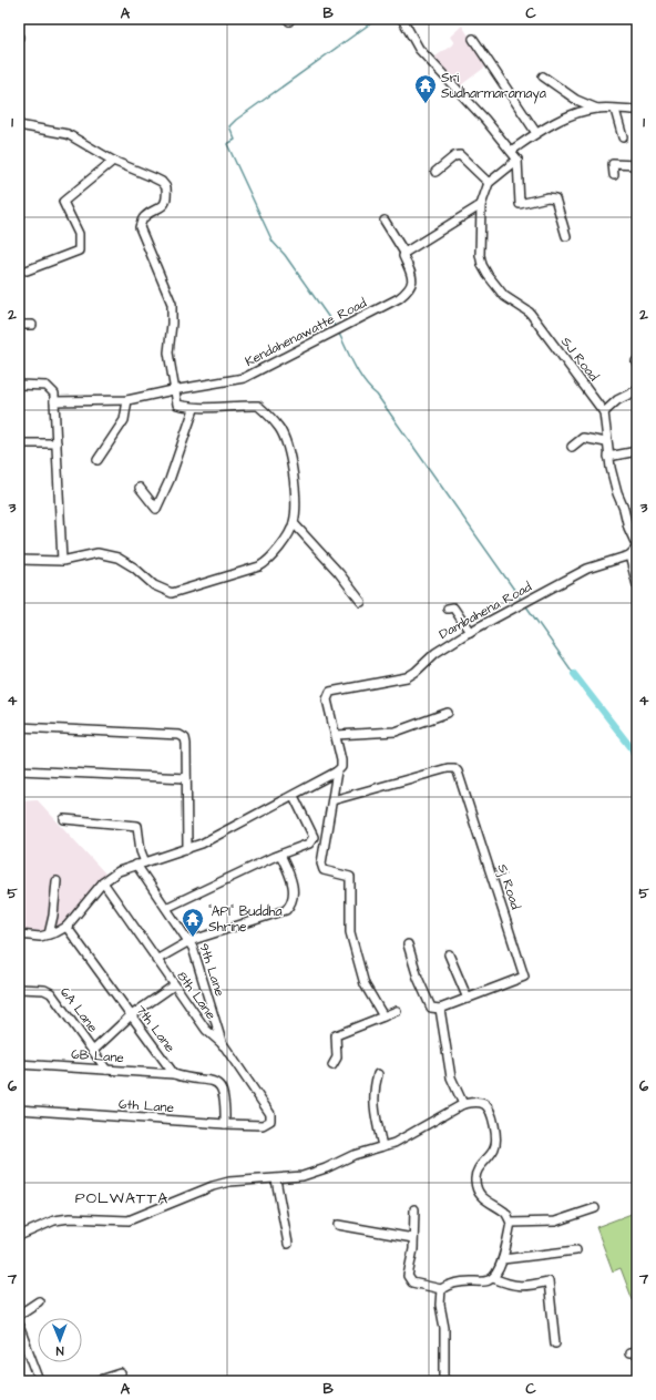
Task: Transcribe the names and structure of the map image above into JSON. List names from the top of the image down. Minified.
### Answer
{"streets":{"street":["Kendahenawatte Road","SJ Road","Dambahena Road","Sj Road","9th Lane","8th Lane","6A Lane","7th Lane","6B Lane","6th Lane"]},"crossings":[["9th Lane","8th Lane"],["8th Lane","6th Lane"],["6A Lane","6B Lane"],["7th Lane","6B Lane"]],"districts":["POLWATTA"],"places":{"temple":["Sri Sudharmaramaya","\"API\" Buddha Shrine"]},"north":"bottom","grid":{"columns":["A","B","C"],"rows":["1","2","3","4","5","6","7"]}}
